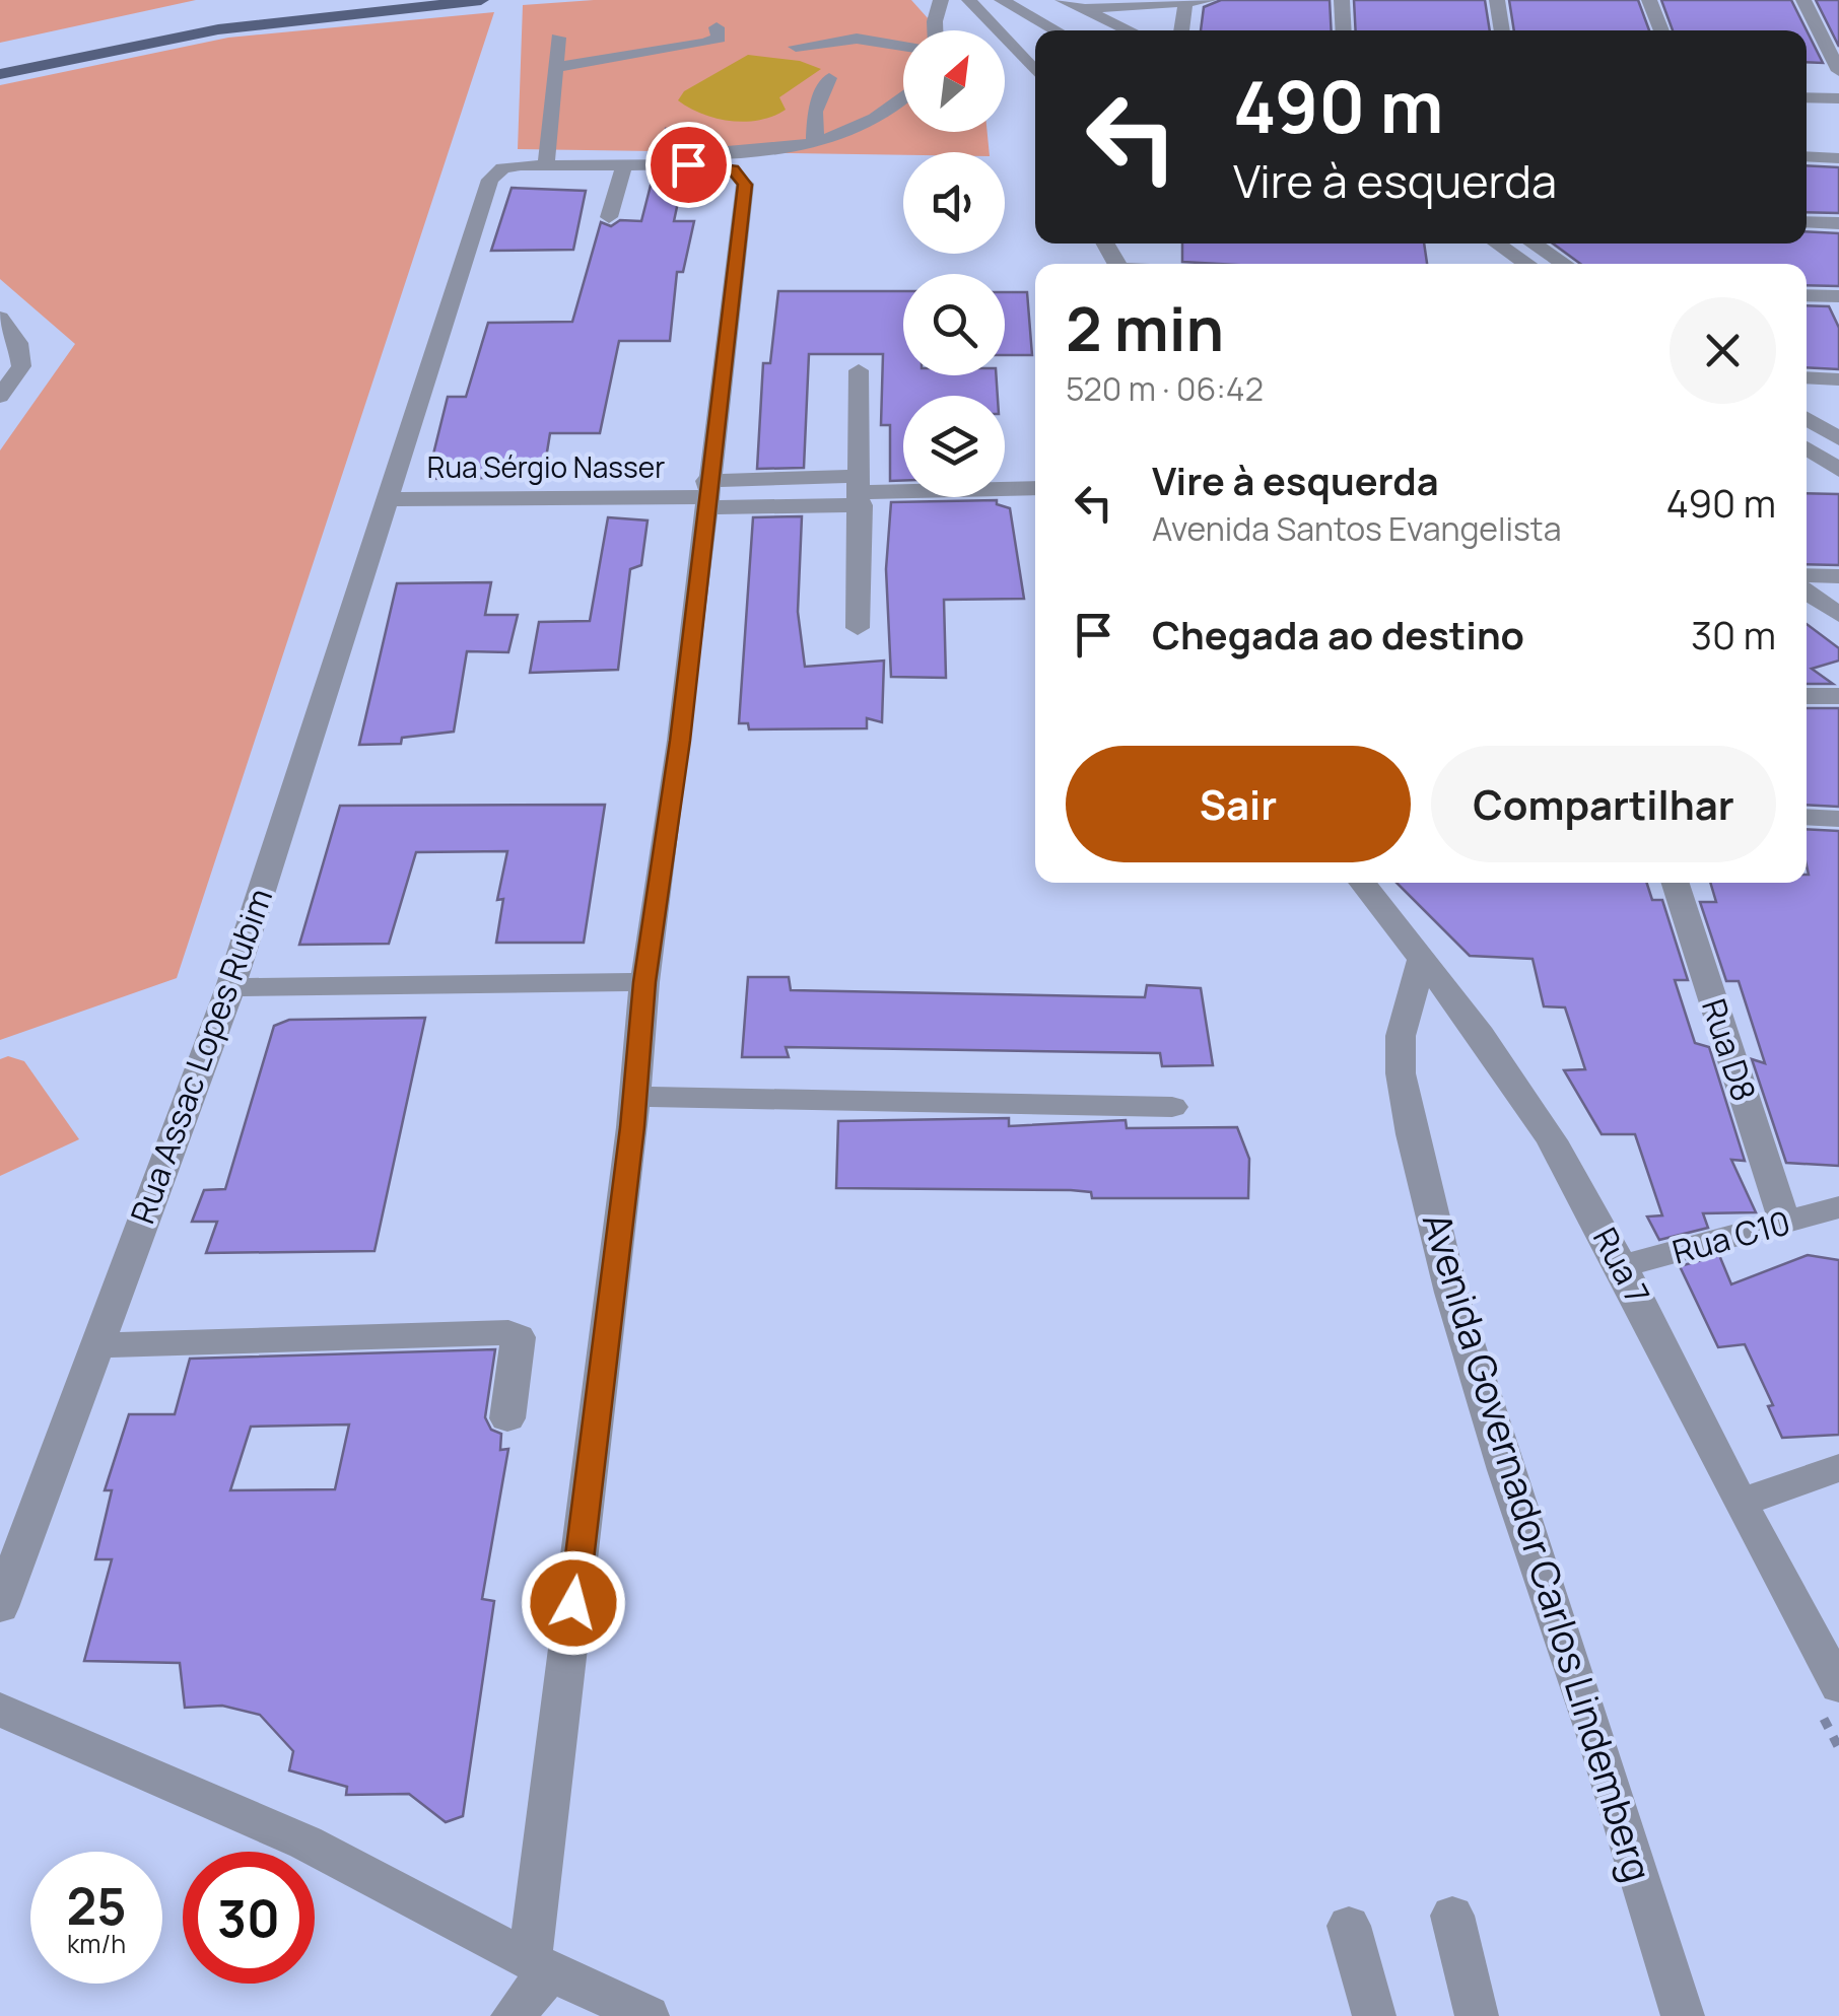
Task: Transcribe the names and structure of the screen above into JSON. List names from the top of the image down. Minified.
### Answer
{"streets":{"street":["Rua Sérgio Nasser","Rua D8","Rua Assac Lopes Rubim","Rua C10","Rua 7","Avenida Governador Carlos Lindemberg"]},"crossings":[["Rua Sérgio Nasser","Rua Assac Lopes Rubim"],["Rua D8","Rua C10"],["Rua C10","Rua 7"],["Rua 7","Avenida Governador Carlos Lindemberg"]],"north":"top right","page":{"turn":["490 m","Vire à esquerda"],"heading":["2 min","520 m · 06:42"],"list":[{"name":"Vire à esquerda","note":"Avenida Santos Evangelista","value":"490 m"},{"name":"Chegada ao destino","value":"30 m"}],"buttons":["Sair","Compartilhar"],"speed":"25 km/h","limit":"30"}}
